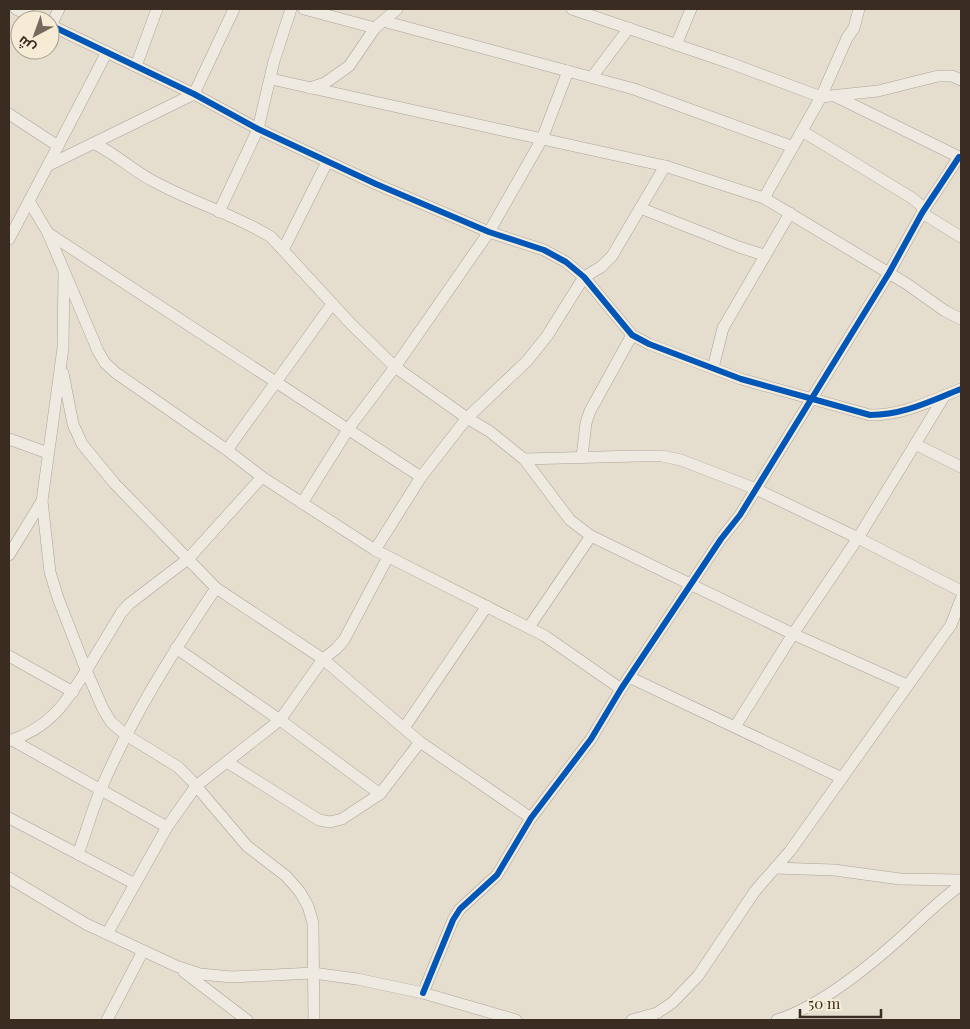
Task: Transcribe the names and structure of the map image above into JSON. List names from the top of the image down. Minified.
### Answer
{"scale_bar":"50 m","north":"bottom left"}
